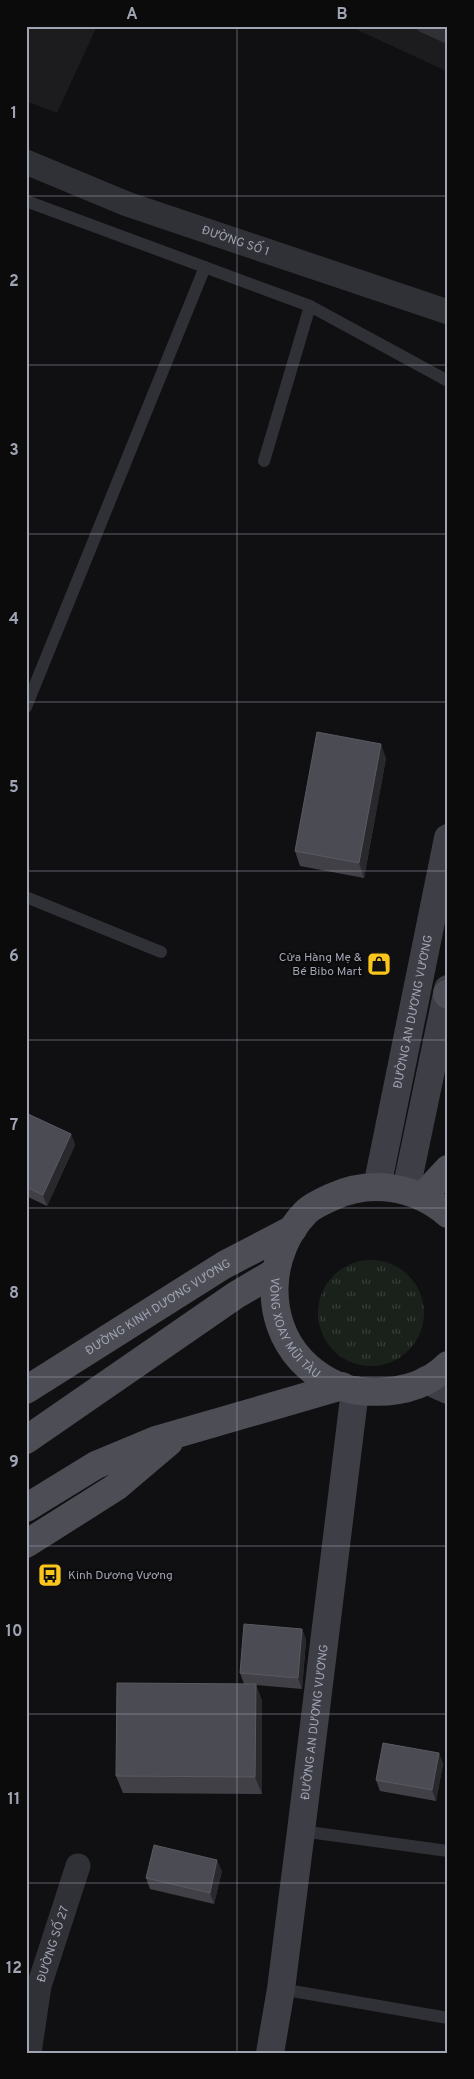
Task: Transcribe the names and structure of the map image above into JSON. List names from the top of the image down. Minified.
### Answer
{"streets":{"main road":["ĐƯỜNG AN DƯƠNG VƯƠNG","ĐƯỜNG KINH DƯƠNG VƯƠNG","VÒNG XOAY MŨI TÀU"],"street":["ĐƯỜNG SỐ 1","ĐƯỜNG SỐ 27"]},"crossings":[["ĐƯỜNG AN DƯƠNG VƯƠNG","VÒNG XOAY MŨI TÀU"],["ĐƯỜNG KINH DƯƠNG VƯƠNG","VÒNG XOAY MŨI TÀU"]],"places":{"shop":["Cửa Hàng Mẹ & Bé Bibo Mart"],"bus stop":["Kinh Dương Vương"]},"grid":{"columns":["A","B"],"rows":["1","2","3","4","5","6","7","8","9","10","11","12"]}}
